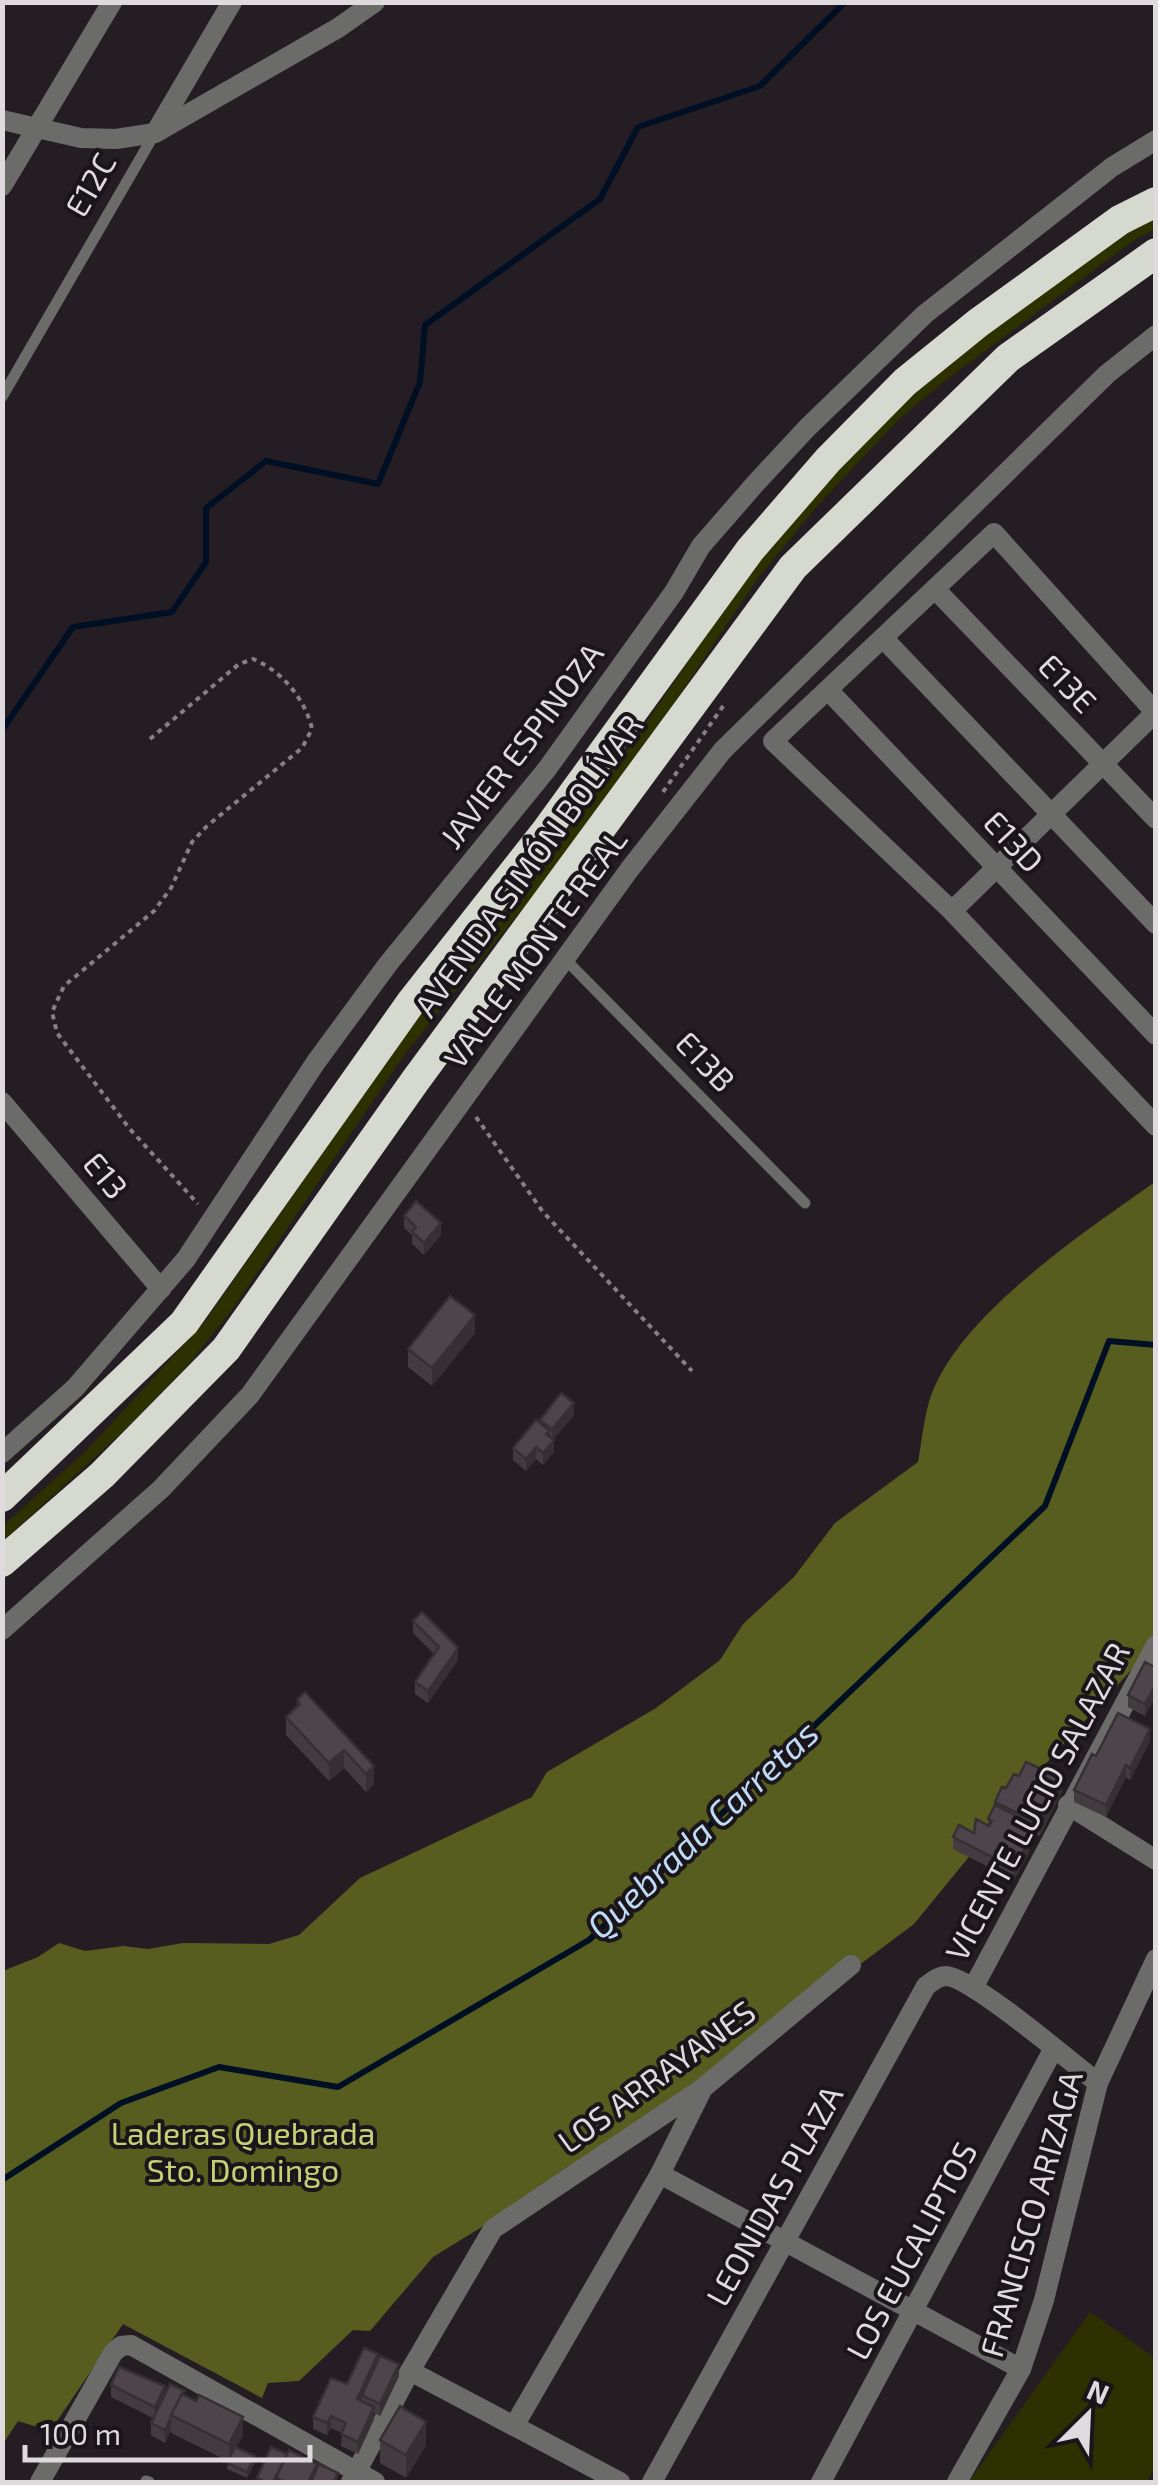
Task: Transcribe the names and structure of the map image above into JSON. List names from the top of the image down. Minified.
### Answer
{"streets":{"highway":["AVENIDA SIMÓN BOLÍVAR"],"street":["E12C","E13E","JAVIER ESPINOZA","E13D","VALLE MONTE REAL","E13","VICENTE LUCIO SALAZAR","LOS ARRAYANES","LEONIDAS PLAZA","FRANCISCO ARIZAGA","LOS EUCALIPTOS"],"lane":["E13B"]},"crossings":[["JAVIER ESPINOZA","E13"],["VALLE MONTE REAL","E13B"],["VICENTE LUCIO SALAZAR","LEONIDAS PLAZA"]],"water":["Quebrada Carretas"],"parks":["Laderas Quebrada Sto. Domingo"],"scale_bar":"100 m","north":"top right"}
